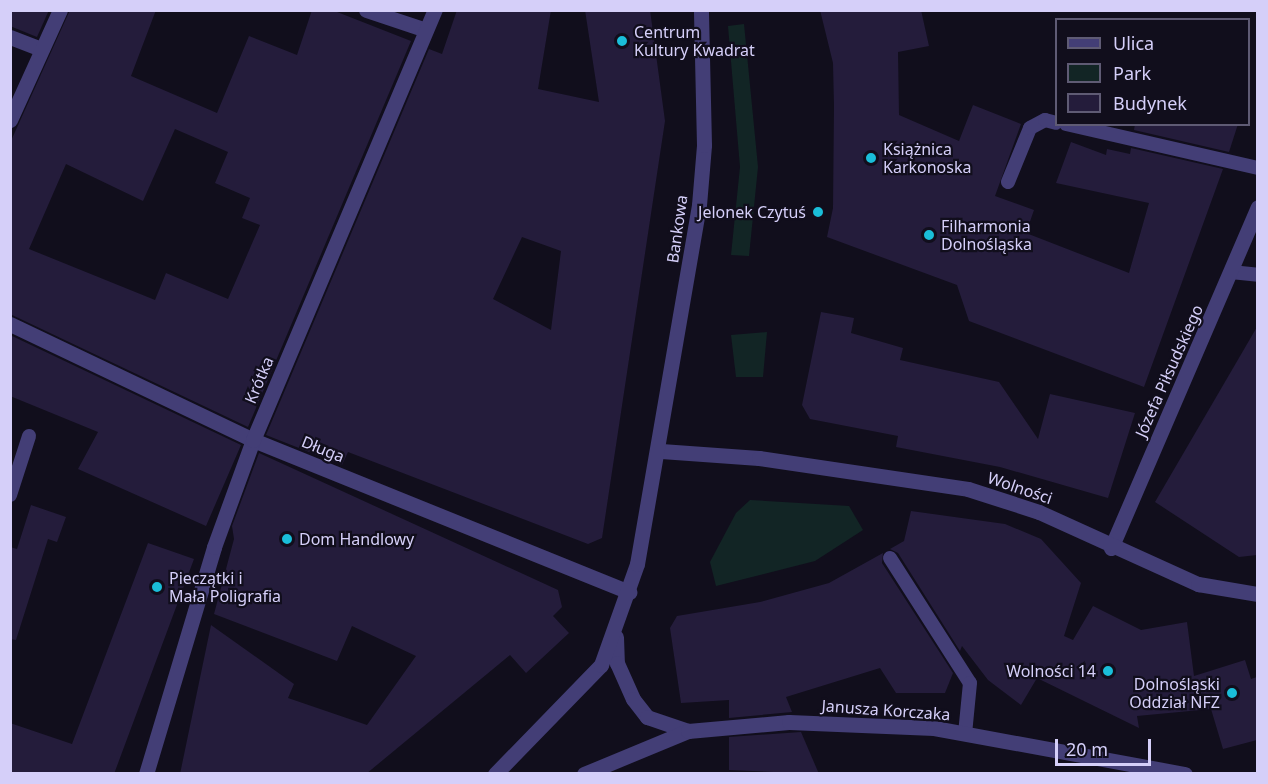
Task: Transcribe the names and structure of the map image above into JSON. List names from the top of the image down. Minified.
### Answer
{"streets":{"street":["Bankowa","Józefa Piłsudskiego","Krótka","Długa","Wolności","Janusza Korczaka"]},"crossings":[["Bankowa","Długa"],["Bankowa","Wolności"],["Józefa Piłsudskiego","Wolności"],["Krótka","Długa"]],"places":["Centrum Kultury Kwadrat","Książnica Karkonoska","Jelonek Czytuś","Filharmonia Dolnośląska","Dom Handlowy","Pieczątki i Mała Poligrafia","Wolności 14","Dolnośląski Oddział NFZ"],"legend":["Ulica","Park","Budynek"],"scale_bar":"20 m"}
